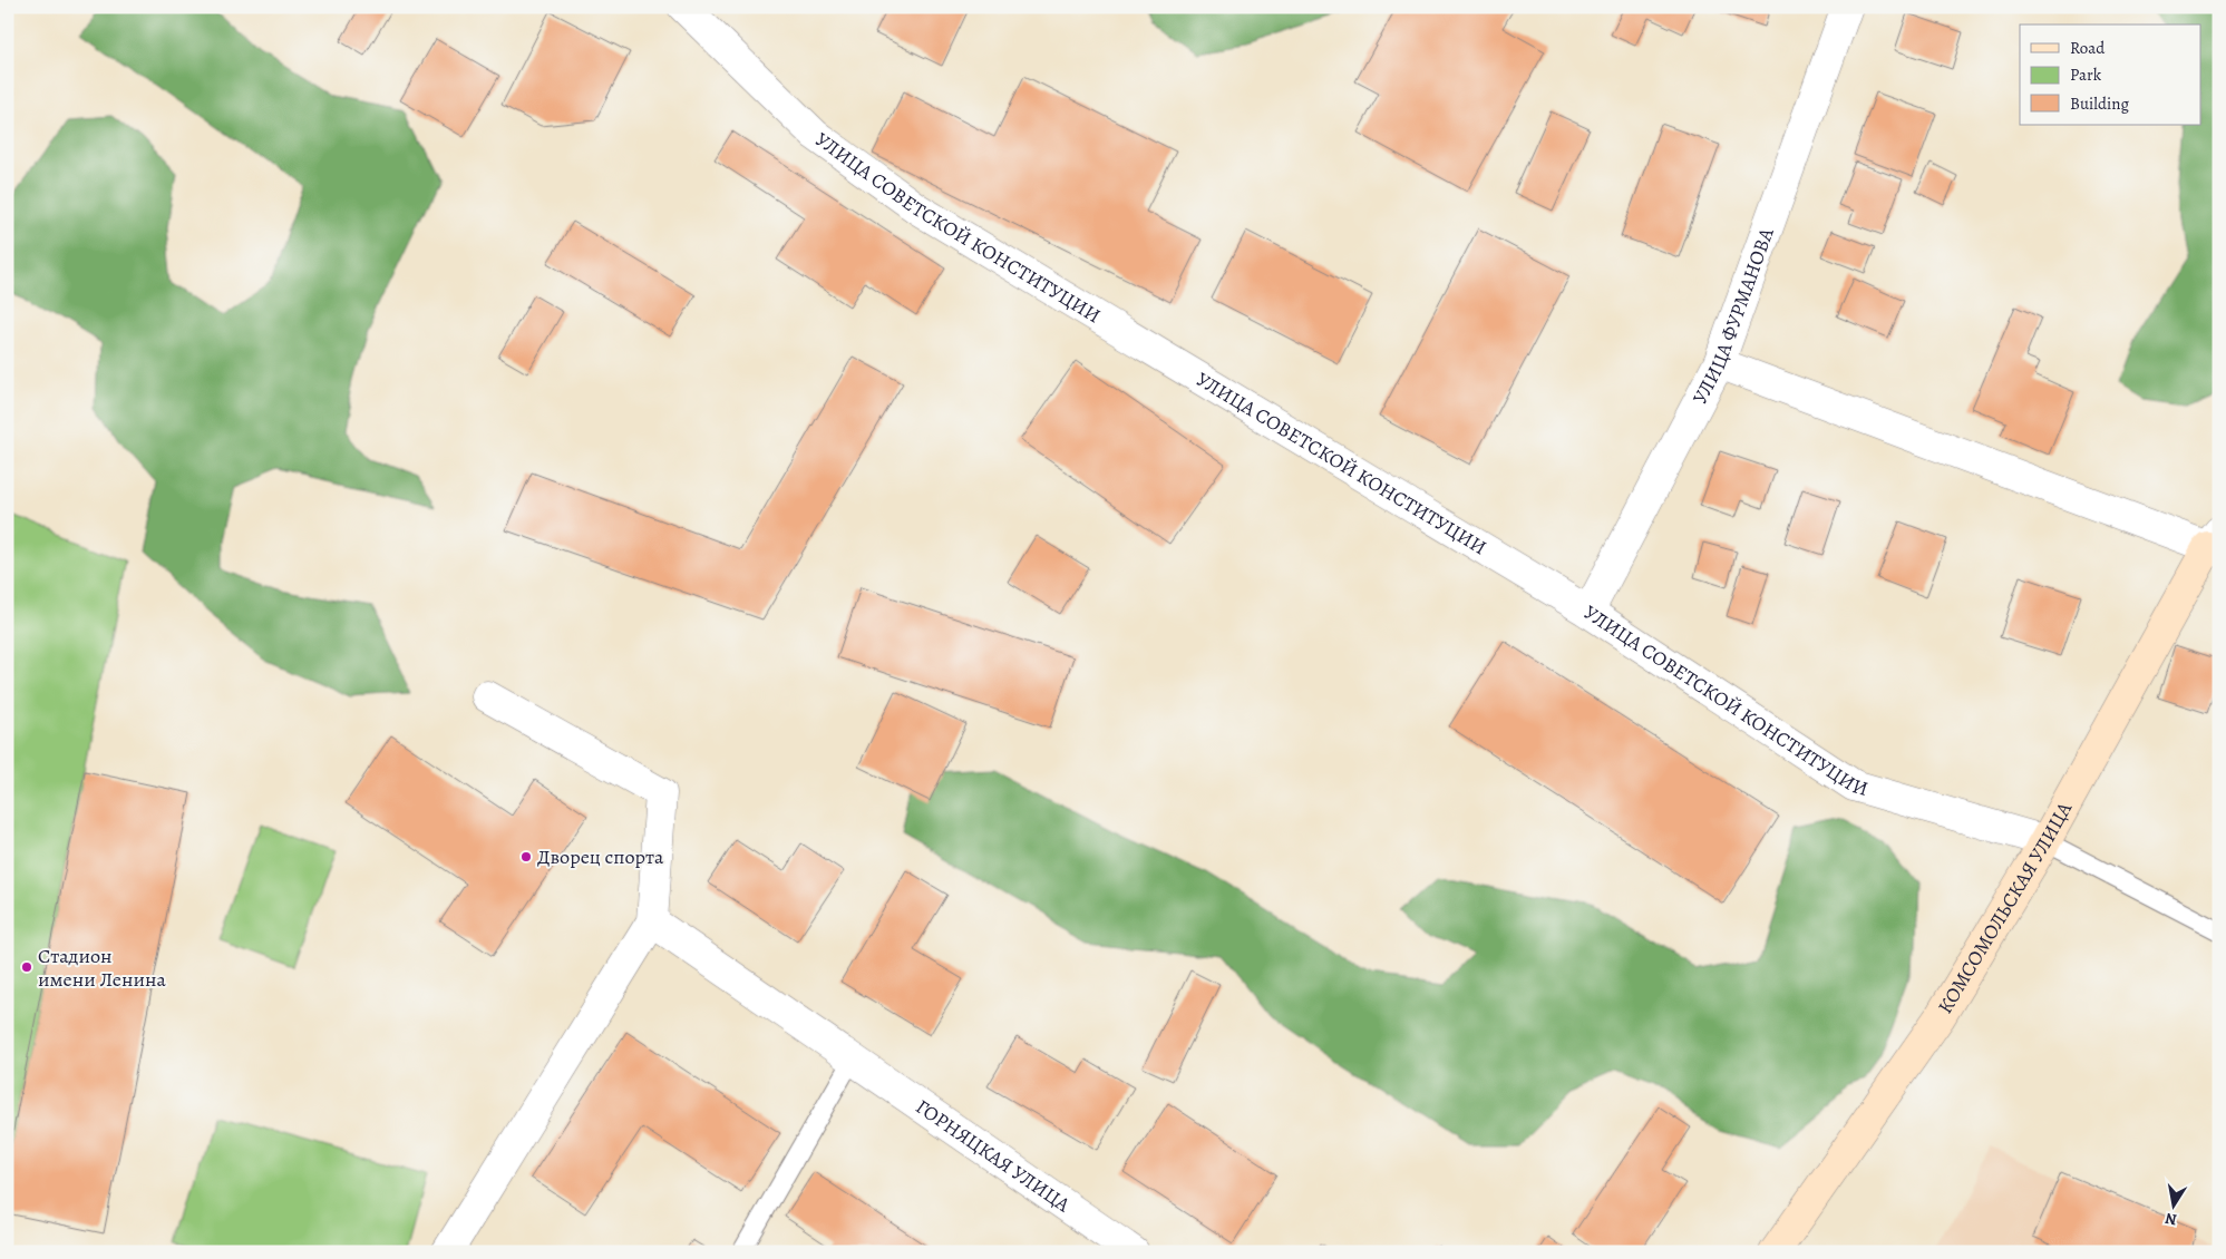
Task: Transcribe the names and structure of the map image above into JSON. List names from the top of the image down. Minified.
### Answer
{"streets":{"main road":["КОМСОМОЛЬСКАЯ УЛИЦА"],"street":["УЛИЦА СОВЕТСКОЙ КОНСТИТУЦИИ","УЛИЦА ФУРМАНОВА","ГОРНЯЦКАЯ УЛИЦА"]},"crossings":[["УЛИЦА СОВЕТСКОЙ КОНСТИТУЦИИ","УЛИЦА ФУРМАНОВА"],["УЛИЦА СОВЕТСКОЙ КОНСТИТУЦИИ","КОМСОМОЛЬСКАЯ УЛИЦА"]],"places":["Дворец спорта","Стадион имени Ленина"],"legend":["Road","Park","Building"],"north":"bottom"}
